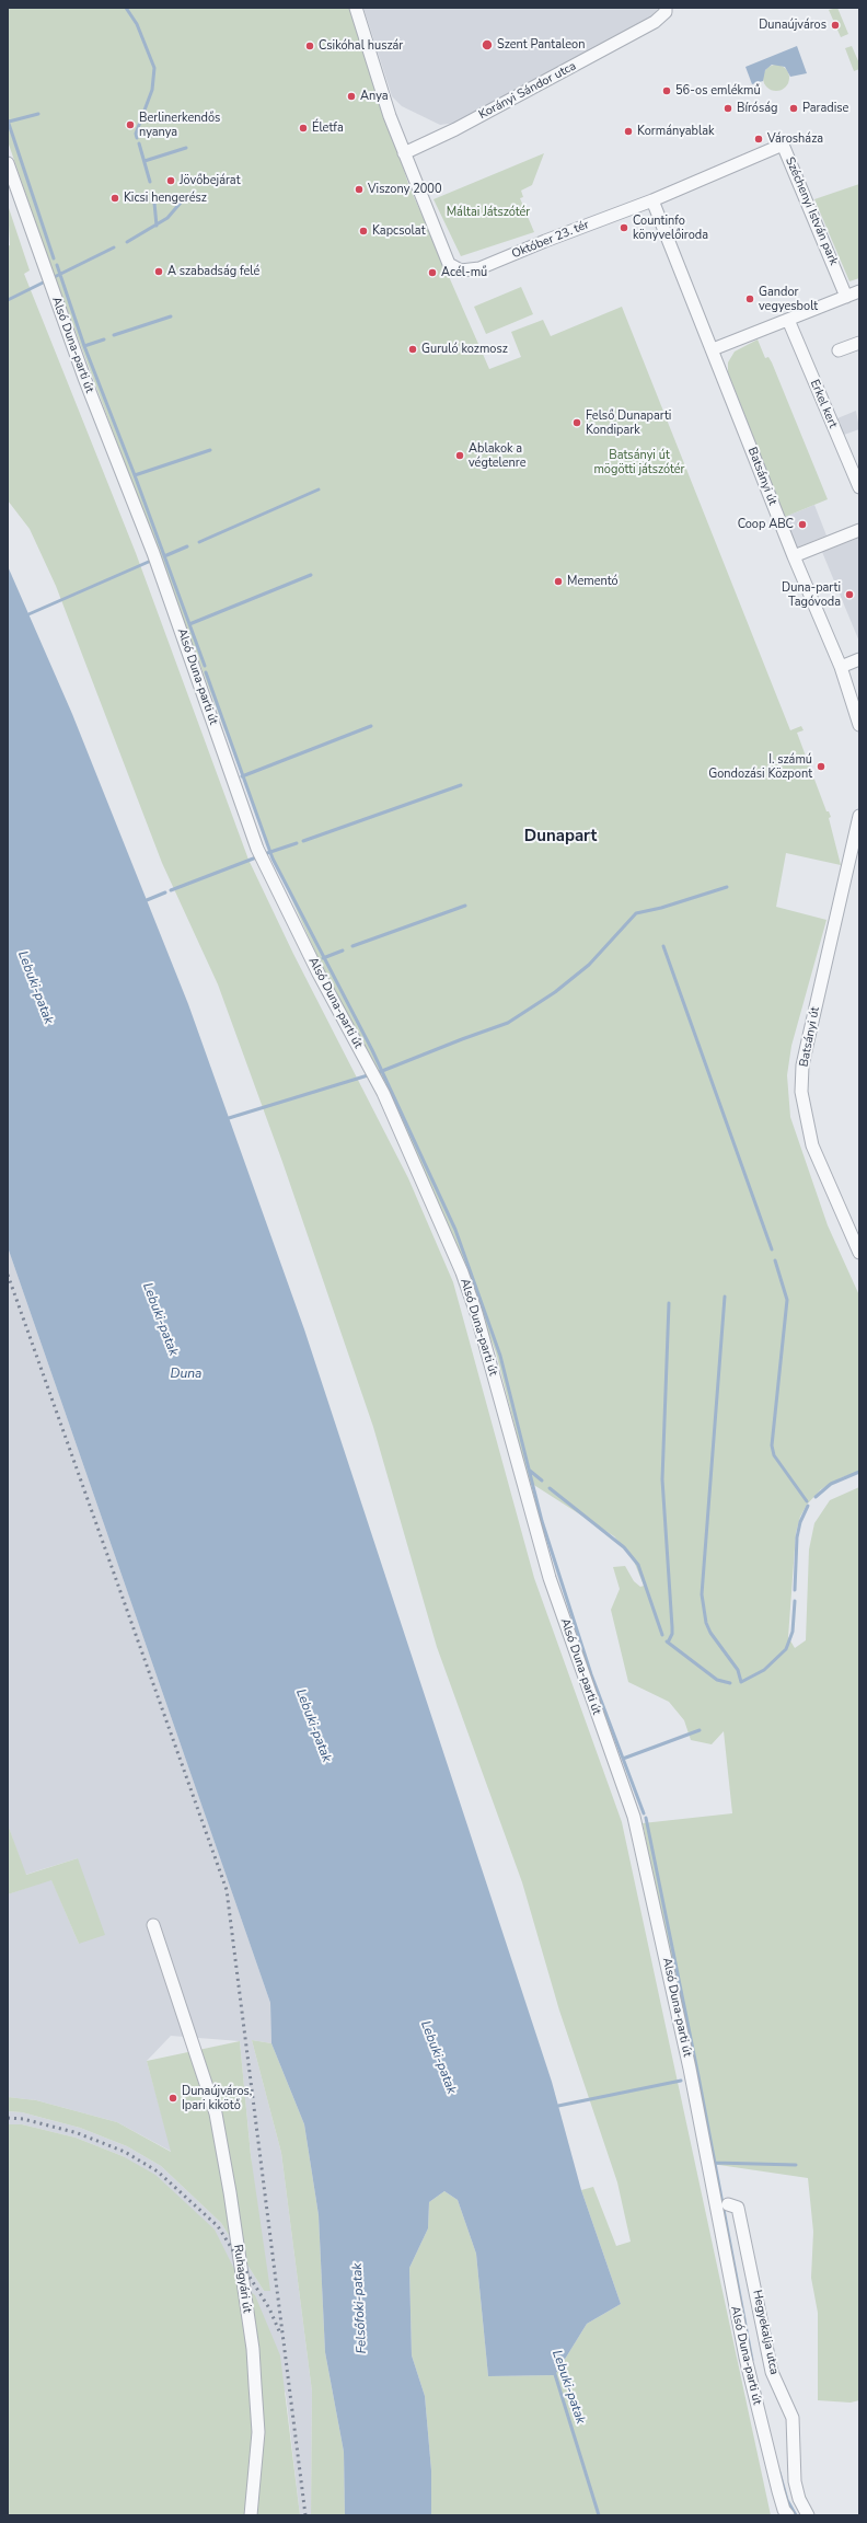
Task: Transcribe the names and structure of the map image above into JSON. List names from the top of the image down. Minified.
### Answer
{"streets":{"street":["Korányi Sándor utca","Széchenyi István park","Október 23. tér","Alsó Duna-parti út","Erkel kert","Batsányi út","Ruhagyári út","Hegyekalja utca"]},"crossings":[["Korányi Sándor utca","Október 23. tér"],["Széchenyi István park","Október 23. tér"]],"districts":["Dunapart"],"water":["Lebuki-patak","Duna","Felsőfoki-patak"],"parks":["Máltai Játszótér","Batsányi út mögötti játszótér"],"places":["Dunaújváros","Szent Pantaleon","Csikóhal huszár","56-os emlékmű","Anya","Bíróság","Paradise","Berlinerkendős nyanya","Életfa","Kormányablak","Városháza","Jövőbejárat","Viszony 2000","Kicsi hengerész","Countinfo könyvelőiroda","Kapcsolat","A szabadság felé","Acél-mű","Gandor vegyesbolt","Guruló kozmosz","Felső Dunaparti Kondipark","Ablakok a végtelenre","Coop ABC","Mementó","Duna-parti Tagóvoda","I. számú Gondozási Központ","Dunaújváros, Ipari kikötő"]}
